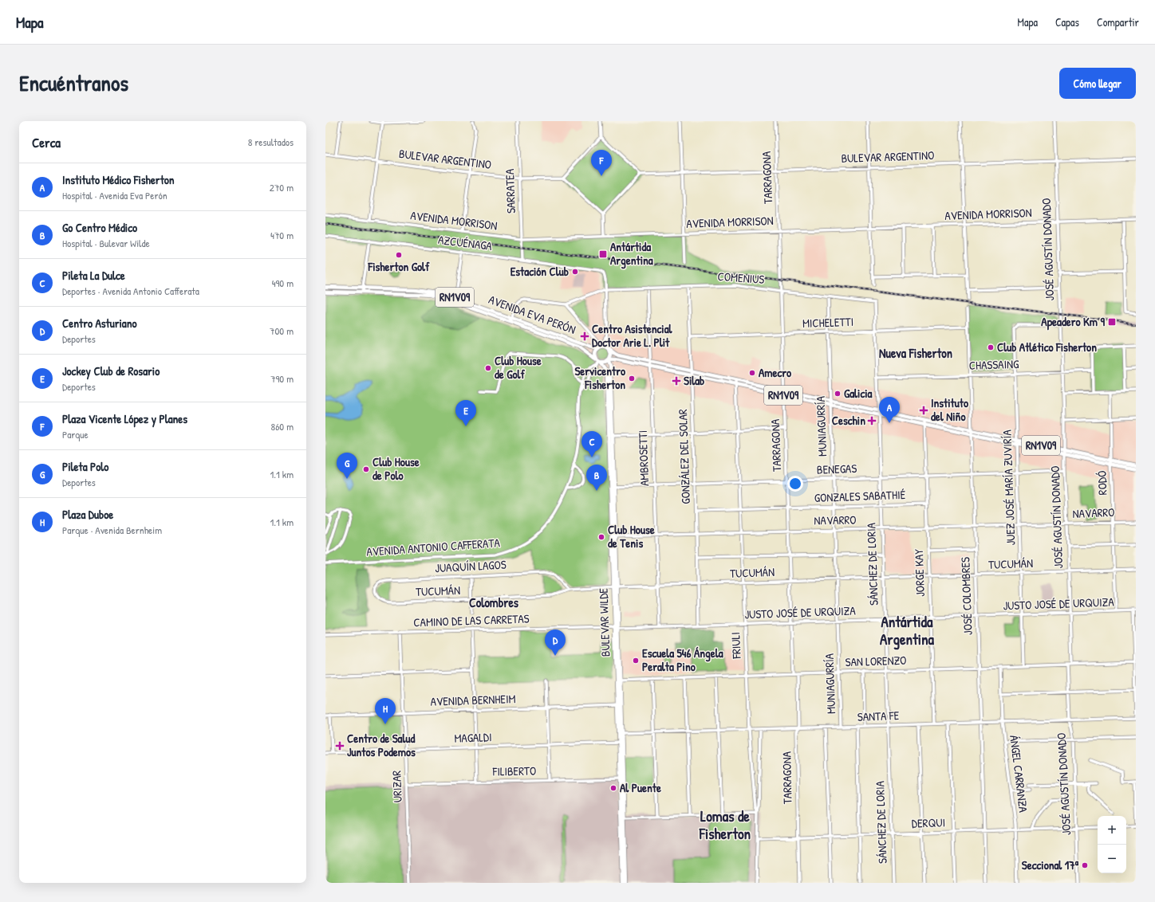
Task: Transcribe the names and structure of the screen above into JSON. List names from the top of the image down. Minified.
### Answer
{"streets":{"main road":["RN1V09","AVENIDA EVA PERÓN","BULEVAR WILDE"],"street":["BULEVAR ARGENTINO","TARRAGONA","SARRATEA","AVENIDA MORRISON","AZCUÉNAGA","JOSÉ AGUSTÍN DONADO","COMENIUS","MICHELETTI","CHASSAING","MUNIAGURRÍA","GONZÁLEZ DEL SOLAR","AMBROSETTI","BENEGAS","RODÓ","JUEZ JOSÉ MARÍA ZUVIRÍA","GONZALES SABATHIÉ","NAVARRO","AVENIDA ANTONIO CAFFERATA","SÁNCHEZ DE LORIA","TUCUMÁN","JUAQUÍN LAGOS","JORGE KAY","JOSÉ COLOMBRES","JUSTO JOSÉ DE URQUIZA","CAMINO DE LAS CARRETAS","FRIULI","SAN LORENZO","AVENIDA BERNHEIM","SANTA FE","MAGALDI","FILIBERTO","ÁNGEL CARRANZA","URIZAR","DERQUI"]},"crossings":[["BULEVAR ARGENTINO","TARRAGONA"],["BULEVAR ARGENTINO","SARRATEA"],["BULEVAR ARGENTINO","JOSÉ AGUSTÍN DONADO"],["TARRAGONA","AVENIDA MORRISON"],["TARRAGONA","COMENIUS"],["TARRAGONA","RN1V09"],["TARRAGONA","MICHELETTI"],["TARRAGONA","BENEGAS"],["TARRAGONA","GONZALES SABATHIÉ"],["TARRAGONA","NAVARRO"],["TARRAGONA","TUCUMÁN"],["TARRAGONA","JUSTO JOSÉ DE URQUIZA"],["TARRAGONA","SAN LORENZO"],["TARRAGONA","SANTA FE"],["TARRAGONA","DERQUI"],["SARRATEA","AVENIDA MORRISON"],["SARRATEA","AZCUÉNAGA"],["AVENIDA MORRISON","JOSÉ AGUSTÍN DONADO"],["AZCUÉNAGA","COMENIUS"],["JOSÉ AGUSTÍN DONADO","RN1V09"],["JOSÉ AGUSTÍN DONADO","CHASSAING"],["JOSÉ AGUSTÍN DONADO","BENEGAS"],["JOSÉ AGUSTÍN DONADO","JUEZ JOSÉ MARÍA ZUVIRÍA"],["JOSÉ AGUSTÍN DONADO","NAVARRO"],["JOSÉ AGUSTÍN DONADO","TUCUMÁN"],["JOSÉ AGUSTÍN DONADO","JUSTO JOSÉ DE URQUIZA"],["JOSÉ AGUSTÍN DONADO","SAN LORENZO"],["JOSÉ AGUSTÍN DONADO","SANTA FE"],["JOSÉ AGUSTÍN DONADO","DERQUI"],["COMENIUS","MUNIAGURRÍA"],["COMENIUS","GONZÁLEZ DEL SOLAR"],["COMENIUS","AMBROSETTI"],["COMENIUS","SÁNCHEZ DE LORIA"],["RN1V09","AVENIDA EVA PERÓN"],["RN1V09","MUNIAGURRÍA"],["RN1V09","GONZÁLEZ DEL SOLAR"],["RN1V09","AMBROSETTI"],["RN1V09","RODÓ"],["RN1V09","JUEZ JOSÉ MARÍA ZUVIRÍA"],["RN1V09","AVENIDA ANTONIO CAFFERATA"],["RN1V09","SÁNCHEZ DE LORIA"],["RN1V09","JORGE KAY"],["RN1V09","JOSÉ COLOMBRES"],["RN1V09","BULEVAR WILDE"],["RN1V09","FRIULI"],["AVENIDA EVA PERÓN","AVENIDA ANTONIO CAFFERATA"],["AVENIDA EVA PERÓN","BULEVAR WILDE"],["MICHELETTI","MUNIAGURRÍA"],["MICHELETTI","GONZÁLEZ DEL SOLAR"],["MICHELETTI","SÁNCHEZ DE LORIA"],["MICHELETTI","JOSÉ COLOMBRES"],["CHASSAING","JUEZ JOSÉ MARÍA ZUVIRÍA"],["CHASSAING","SÁNCHEZ DE LORIA"],["CHASSAING","JOSÉ COLOMBRES"],["MUNIAGURRÍA","BENEGAS"],["MUNIAGURRÍA","GONZALES SABATHIÉ"],["MUNIAGURRÍA","NAVARRO"],["MUNIAGURRÍA","TUCUMÁN"],["MUNIAGURRÍA","JUSTO JOSÉ DE URQUIZA"],["MUNIAGURRÍA","SAN LORENZO"],["MUNIAGURRÍA","SANTA FE"],["GONZÁLEZ DEL SOLAR","BENEGAS"],["GONZÁLEZ DEL SOLAR","GONZALES SABATHIÉ"],["GONZÁLEZ DEL SOLAR","NAVARRO"],["GONZÁLEZ DEL SOLAR","TUCUMÁN"],["GONZÁLEZ DEL SOLAR","JUSTO JOSÉ DE URQUIZA"],["AMBROSETTI","BENEGAS"],["AMBROSETTI","NAVARRO"],["AMBROSETTI","TUCUMÁN"],["AMBROSETTI","JUSTO JOSÉ DE URQUIZA"],["BENEGAS","JUEZ JOSÉ MARÍA ZUVIRÍA"],["BENEGAS","SÁNCHEZ DE LORIA"],["BENEGAS","JORGE KAY"],["BENEGAS","JOSÉ COLOMBRES"],["BENEGAS","BULEVAR WILDE"],["BENEGAS","FRIULI"],["RODÓ","NAVARRO"],["RODÓ","TUCUMÁN"],["RODÓ","JUSTO JOSÉ DE URQUIZA"],["JUEZ JOSÉ MARÍA ZUVIRÍA","NAVARRO"],["JUEZ JOSÉ MARÍA ZUVIRÍA","TUCUMÁN"],["JUEZ JOSÉ MARÍA ZUVIRÍA","JUSTO JOSÉ DE URQUIZA"],["JUEZ JOSÉ MARÍA ZUVIRÍA","SAN LORENZO"],["GONZALES SABATHIÉ","SÁNCHEZ DE LORIA"],["GONZALES SABATHIÉ","JORGE KAY"],["GONZALES SABATHIÉ","FRIULI"],["NAVARRO","SÁNCHEZ DE LORIA"],["NAVARRO","JORGE KAY"],["NAVARRO","JOSÉ COLOMBRES"],["NAVARRO","BULEVAR WILDE"],["NAVARRO","FRIULI"],["AVENIDA ANTONIO CAFFERATA","BULEVAR WILDE"],["SÁNCHEZ DE LORIA","TUCUMÁN"],["SÁNCHEZ DE LORIA","JUSTO JOSÉ DE URQUIZA"],["SÁNCHEZ DE LORIA","SAN LORENZO"],["SÁNCHEZ DE LORIA","SANTA FE"],["SÁNCHEZ DE LORIA","DERQUI"],["TUCUMÁN","JUAQUÍN LAGOS"],["TUCUMÁN","JORGE KAY"],["TUCUMÁN","JOSÉ COLOMBRES"],["TUCUMÁN","BULEVAR WILDE"],["TUCUMÁN","FRIULI"],["JORGE KAY","JUSTO JOSÉ DE URQUIZA"],["JORGE KAY","SAN LORENZO"],["JORGE KAY","SANTA FE"],["JOSÉ COLOMBRES","JUSTO JOSÉ DE URQUIZA"],["JOSÉ COLOMBRES","SAN LORENZO"],["JOSÉ COLOMBRES","SANTA FE"],["JOSÉ COLOMBRES","DERQUI"],["JUSTO JOSÉ DE URQUIZA","CAMINO DE LAS CARRETAS"],["JUSTO JOSÉ DE URQUIZA","BULEVAR WILDE"],["JUSTO JOSÉ DE URQUIZA","FRIULI"],["CAMINO DE LAS CARRETAS","BULEVAR WILDE"],["CAMINO DE LAS CARRETAS","URIZAR"],["BULEVAR WILDE","SAN LORENZO"],["BULEVAR WILDE","AVENIDA BERNHEIM"],["BULEVAR WILDE","SANTA FE"],["BULEVAR WILDE","MAGALDI"],["BULEVAR WILDE","FILIBERTO"],["FRIULI","SAN LORENZO"],["FRIULI","SANTA FE"],["SAN LORENZO","ÁNGEL CARRANZA"],["AVENIDA BERNHEIM","URIZAR"],["SANTA FE","ÁNGEL CARRANZA"],["MAGALDI","URIZAR"],["FILIBERTO","URIZAR"],["ÁNGEL CARRANZA","DERQUI"]],"districts":["Nueva Fisherton","Colombres","Antártida Argentina","Lomas de Fisherton"],"places":{"transit":["Antártida Argentina","Apeadero Km 9"],"other":["Fisherton Golf","Estación Club","Club Atlético Fisherton","Club House de Golf","Amecro","Servicentro Fisherton","Galicia","Club House de Polo","Club House de Tenis","Escuela 546 Ángela Peralta Pino","Al Puente","Seccional 17ª"],"health":["Centro Asistencial Doctor Arie L. Plit","Silab","Instituto del Niño","Ceschin","Centro de Salud Juntos Podemos"]},"page":{"header":"Mapa","nav":["Mapa","Capas","Compartir"],"title":"Encuéntranos","buttons":"Cómo llegar","heading":["Cerca","8 resultados"],"pins":["F","A","E","C","G","B","D","H"],"list":[{"mark":"A","name":"Instituto Médico Fisherton","note":"Hospital · Avenida Eva Perón","value":"270 m"},{"mark":"B","name":"Go Centro Médico","note":"Hospital · Bulevar Wilde","value":"470 m"},{"mark":"C","name":"Pileta La Dulce","note":"Deportes · Avenida Antonio Cafferata","value":"490 m"},{"mark":"D","name":"Centro Asturiano","note":"Deportes","value":"700 m"},{"mark":"E","name":"Jockey Club de Rosario","note":"Deportes","value":"790 m"},{"mark":"F","name":"Plaza Vicente López y Planes","note":"Parque","value":"860 m"},{"mark":"G","name":"Pileta Polo","note":"Deportes","value":"1.1 km"},{"mark":"H","name":"Plaza Duboe","note":"Parque · Avenida Bernheim","value":"1.1 km"}],"map_buttons":["+","−"]}}
